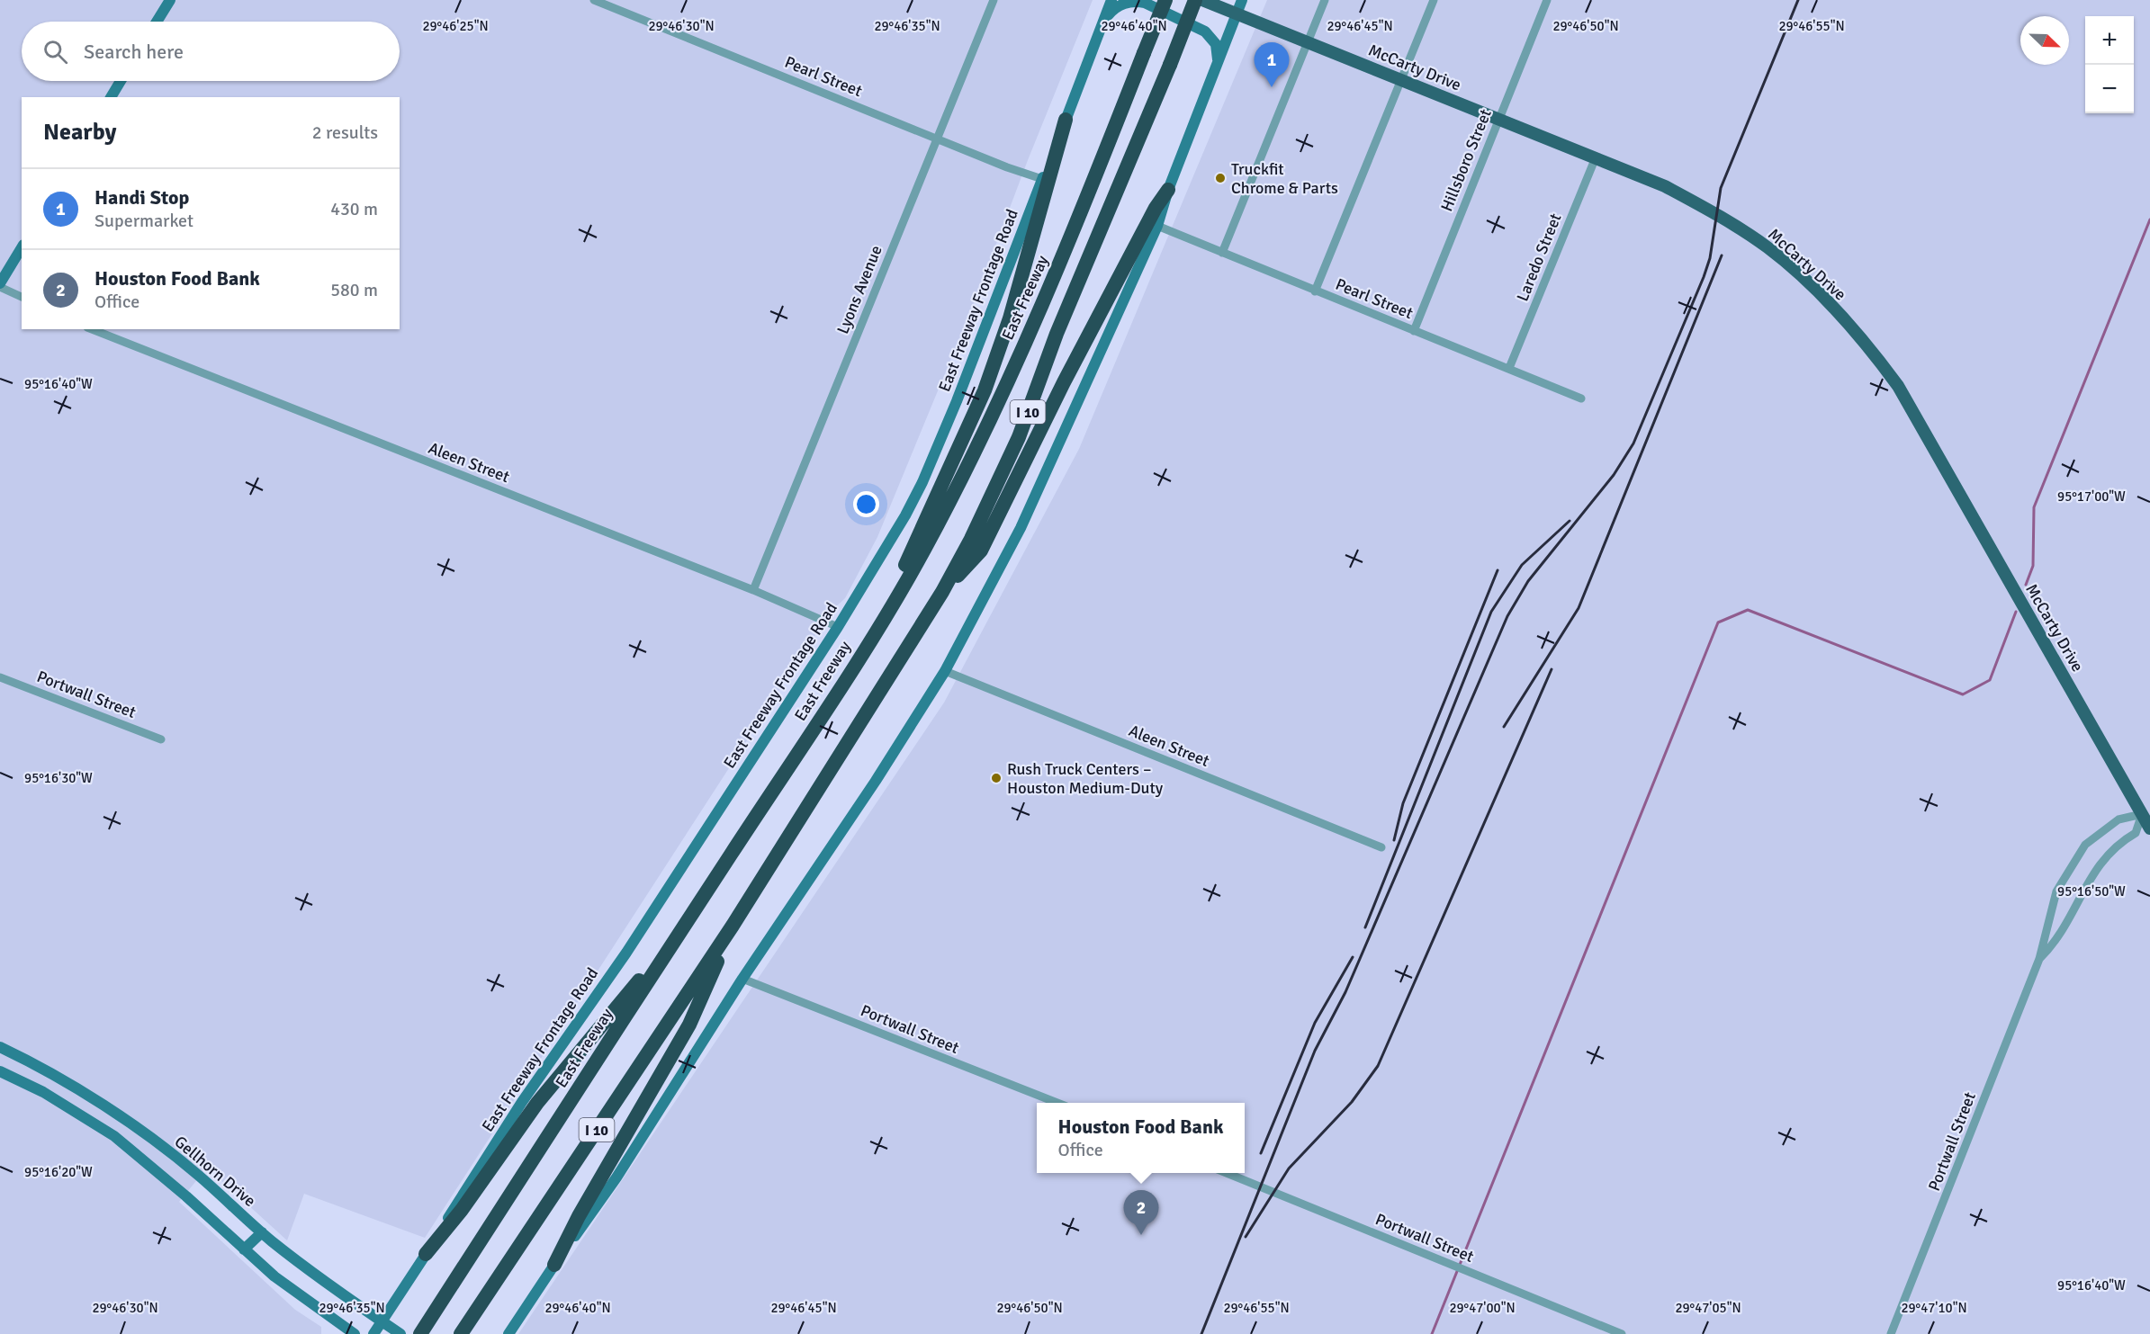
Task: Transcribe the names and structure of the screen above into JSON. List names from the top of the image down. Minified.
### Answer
{"streets":{"highway":["East Freeway","I 10"],"main road":["McCarty Drive","East Freeway Frontage Road","Gellhorn Drive"],"street":["Pearl Street","Hillsboro Street","Laredo Street","Lyons Avenue","Aleen Street","Portwall Street"]},"crossings":[["McCarty Drive","Hillsboro Street"],["McCarty Drive","Laredo Street"],["McCarty Drive","Portwall Street"],["Pearl Street","Hillsboro Street"],["Pearl Street","Laredo Street"],["Pearl Street","Lyons Avenue"],["Pearl Street","East Freeway Frontage Road"],["Lyons Avenue","Aleen Street"],["East Freeway Frontage Road","Aleen Street"],["East Freeway Frontage Road","Gellhorn Drive"]],"places":["Truckfit Chrome & Parts","Rush Truck Centers – Houston Medium-Duty"],"north":"bottom right","page":{"map_buttons":["+","−"],"search":"Search here","pins":["1","2"],"heading":["Nearby","2 results"],"list":[{"mark":"1","name":"Handi Stop","note":"Supermarket","value":"430 m"},{"mark":"2","name":"Houston Food Bank","note":"Office","value":"580 m"}],"popup":["Houston Food Bank","Office"]},"coordinates":["29°46'25\"N","29°46'30\"N","29°46'35\"N","29°46'40\"N","29°46'45\"N","29°46'50\"N","29°46'55\"N","95°16'40\"W","95°17'00\"W","95°16'30\"W","95°16'50\"W","95°16'20\"W","29°47'00\"N","29°47'05\"N","29°47'10\"N"]}
